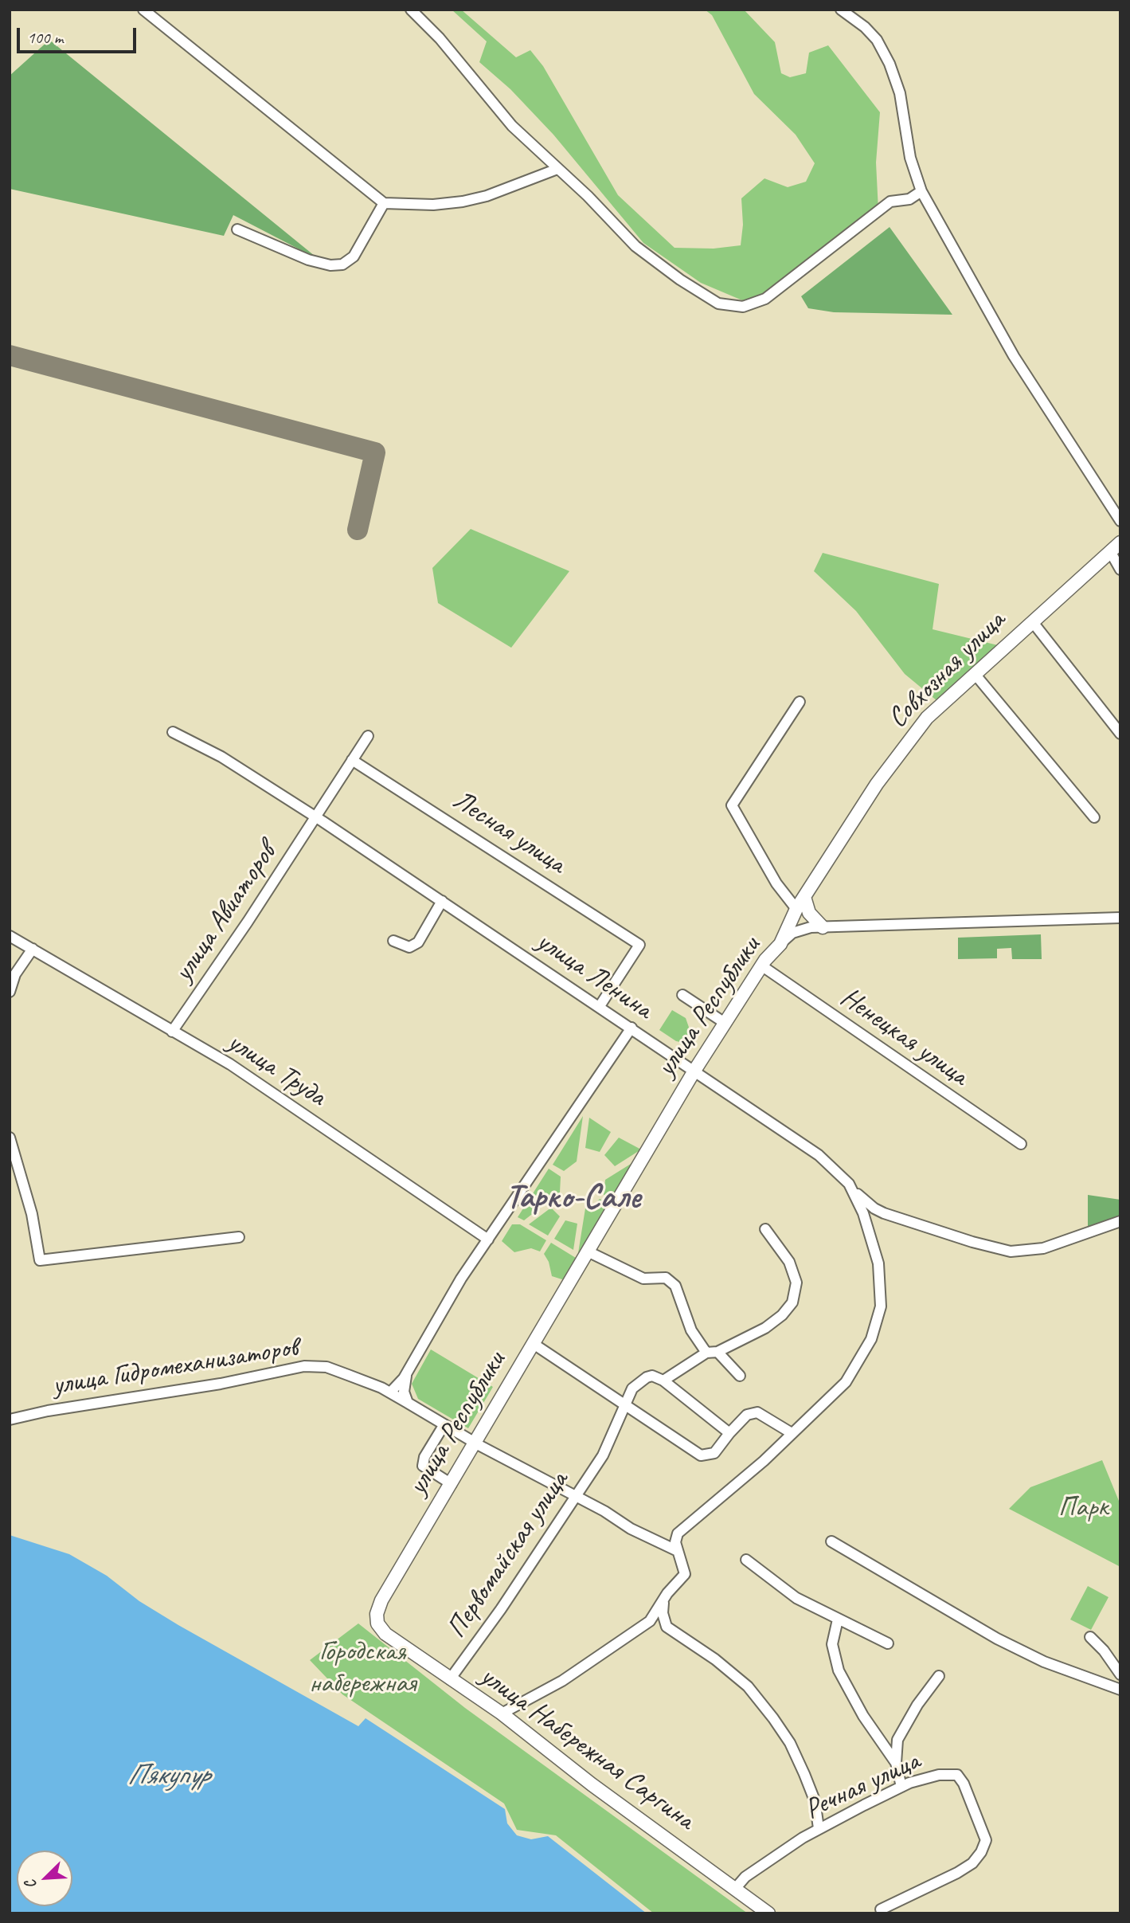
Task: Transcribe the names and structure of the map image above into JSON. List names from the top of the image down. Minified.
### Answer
{"streets":{"main road":["Совхозная улица","улица Республики","улица Набережная Саргина"],"street":["Лесная улица","улица Авиаторов","улица Ленина","Ненецкая улица","улица Труда","улица Гидромеханизаторов","Первомайская улица","Речная улица"]},"crossings":[["Совхозная улица","улица Республики"],["Лесная улица","улица Авиаторов"],["Лесная улица","улица Ленина"],["улица Авиаторов","улица Ленина"],["улица Авиаторов","улица Труда"],["улица Ленина","улица Республики"],["улица Ленина","улица Гидромеханизаторов"],["улица Республики","Ненецкая улица"],["улица Республики","улица Гидромеханизаторов"],["улица Республики","улица Набережная Саргина"],["улица Гидромеханизаторов","Первомайская улица"],["Первомайская улица","улица Набережная Саргина"],["улица Набережная Саргина","Речная улица"]],"districts":["Тарко-Сале"],"water":["Пякупур"],"parks":["Парк","Городская набережная"],"scale_bar":"100 m","north":"bottom left"}
